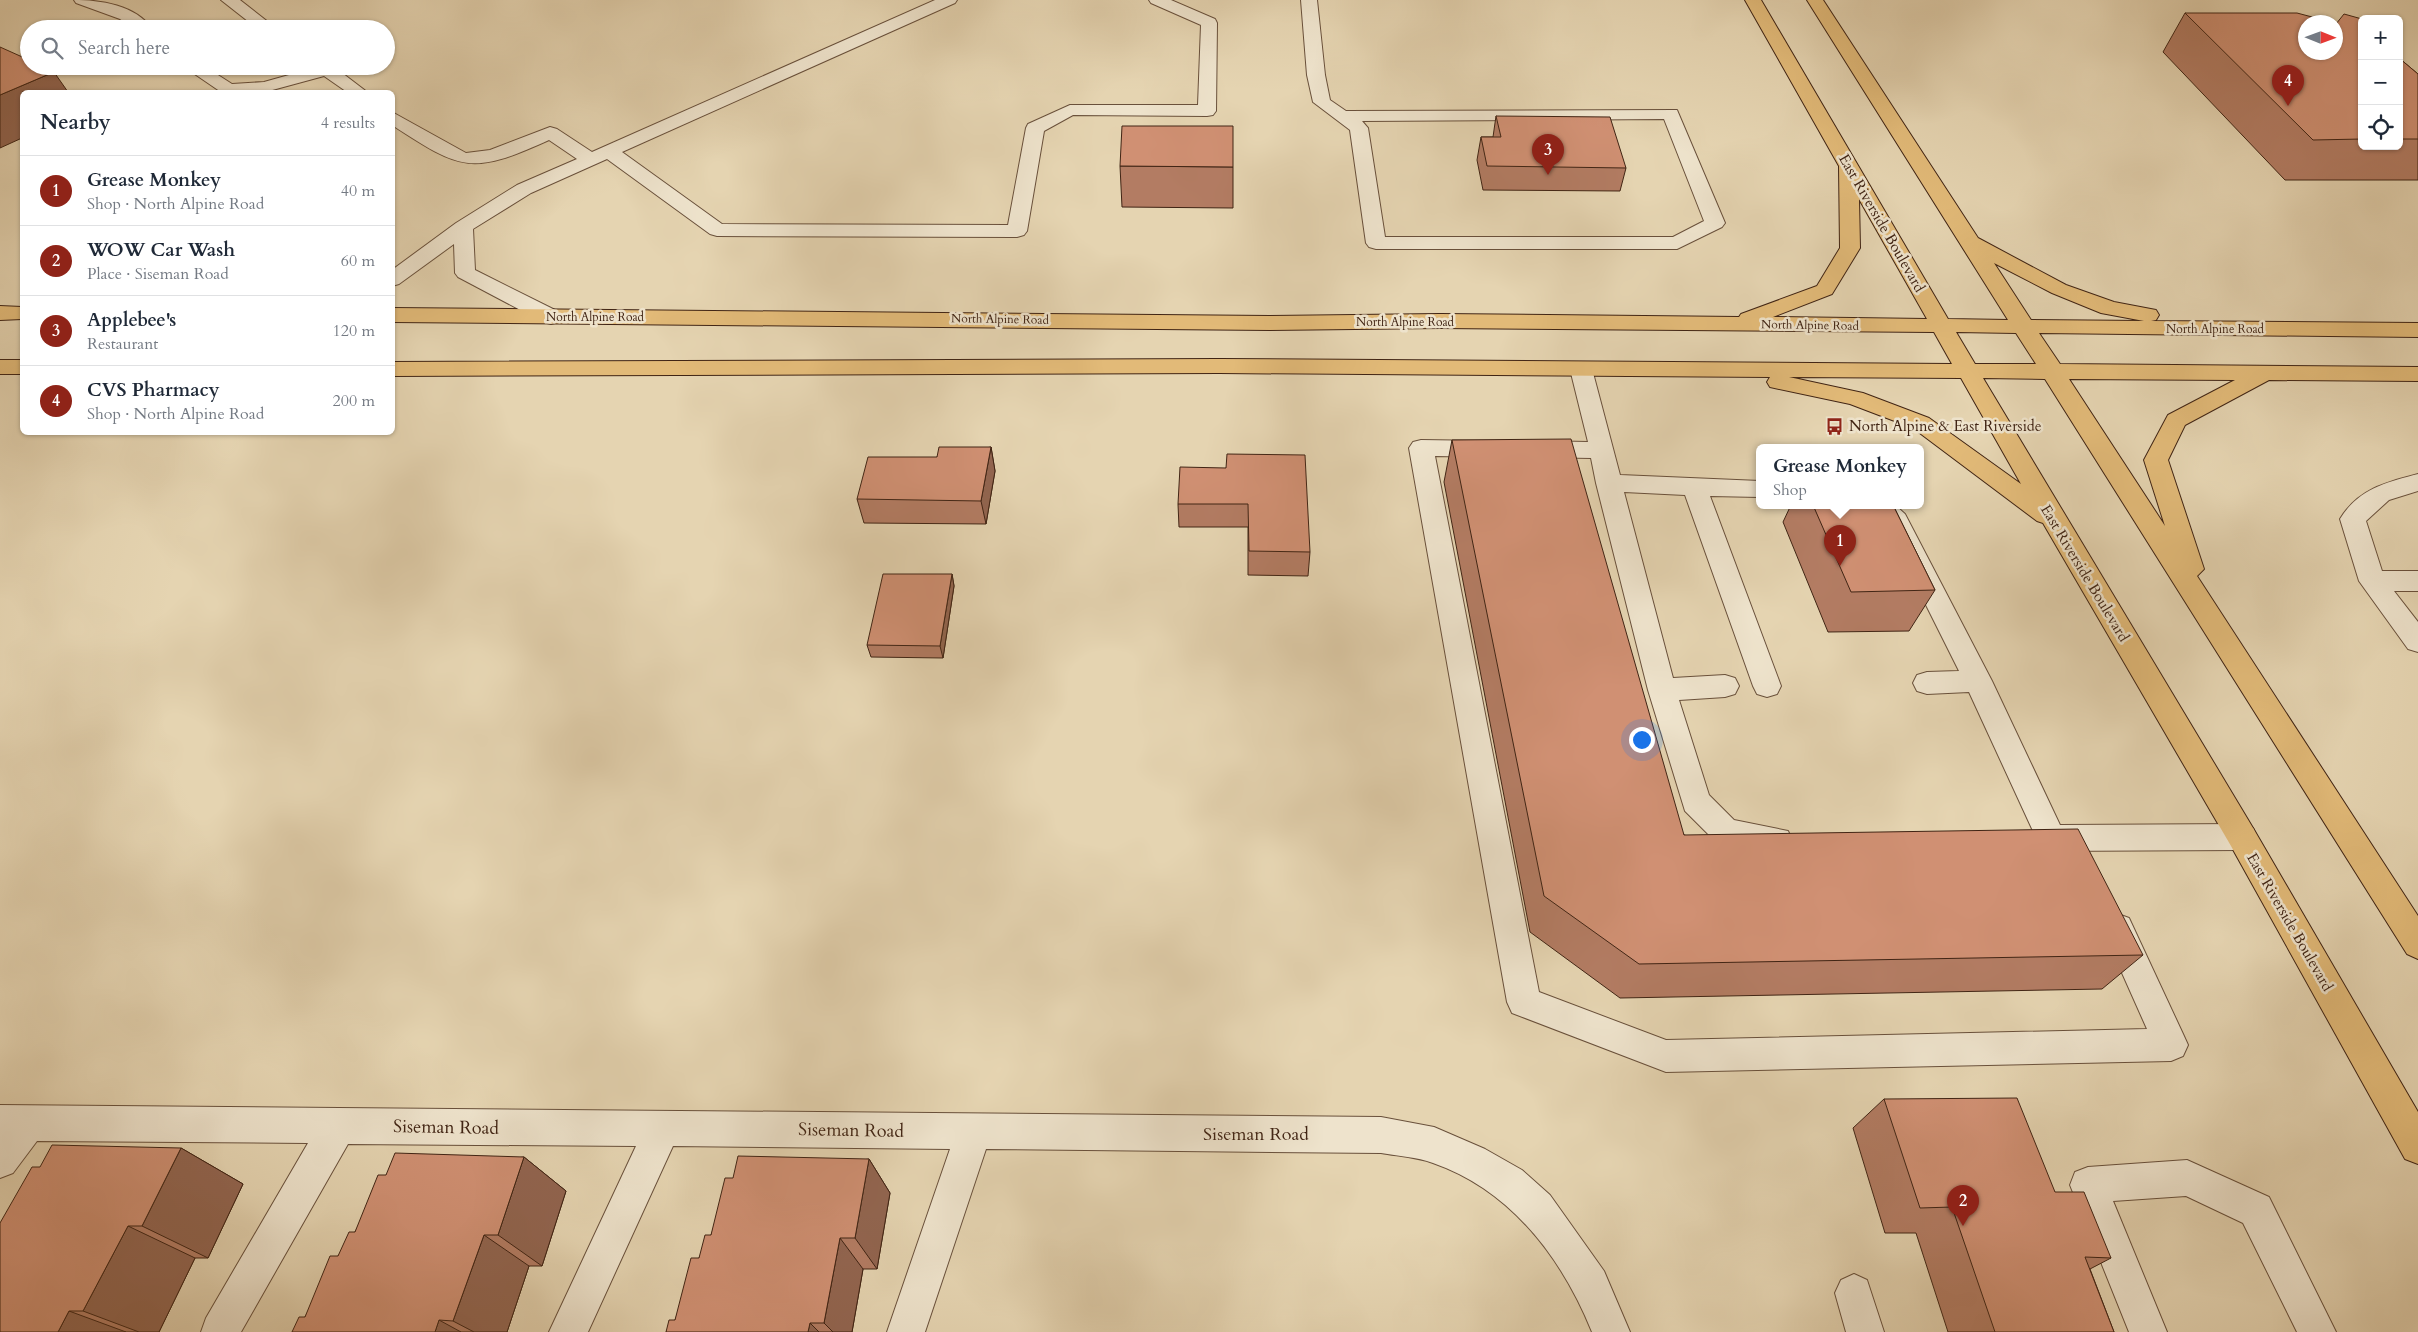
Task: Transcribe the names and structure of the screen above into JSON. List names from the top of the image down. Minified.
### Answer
{"streets":{"main road":["East Riverside Boulevard","North Alpine Road"],"street":["Siseman Road"]},"crossings":[["East Riverside Boulevard","North Alpine Road"]],"places":{"bus stop":["North Alpine & East Riverside"]},"north":"right","page":{"map_buttons":["+","−"],"search":"Search here","pins":["4","3","1","2"],"heading":["Nearby","4 results"],"list":[{"mark":"1","name":"Grease Monkey","note":"Shop · North Alpine Road","value":"40 m"},{"mark":"2","name":"WOW Car Wash","note":"Place · Siseman Road","value":"60 m"},{"mark":"3","name":"Applebee's","note":"Restaurant","value":"120 m"},{"mark":"4","name":"CVS Pharmacy","note":"Shop · North Alpine Road","value":"200 m"}],"popup":["Grease Monkey","Shop"]}}
